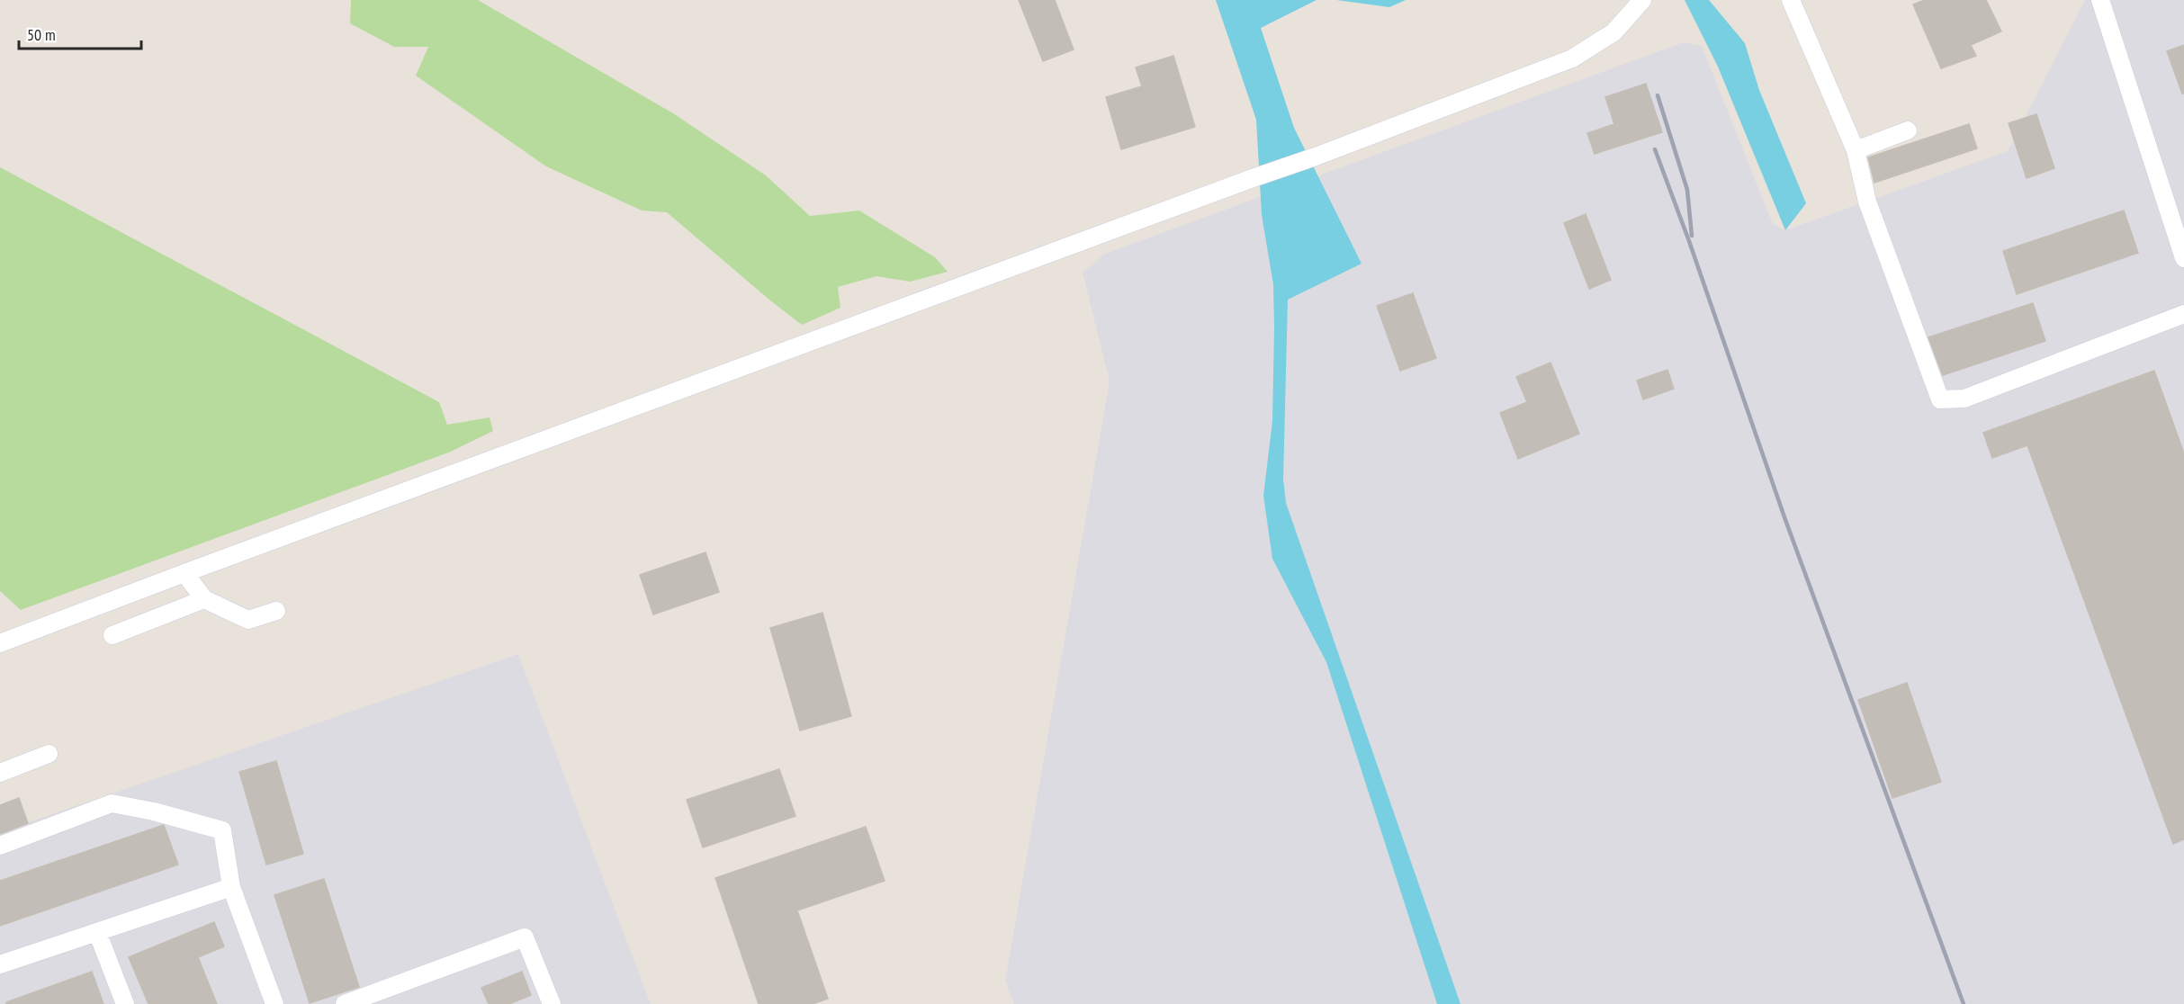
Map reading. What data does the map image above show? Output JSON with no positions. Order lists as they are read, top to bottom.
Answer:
{
  "scale_bar": "50 m"
}
